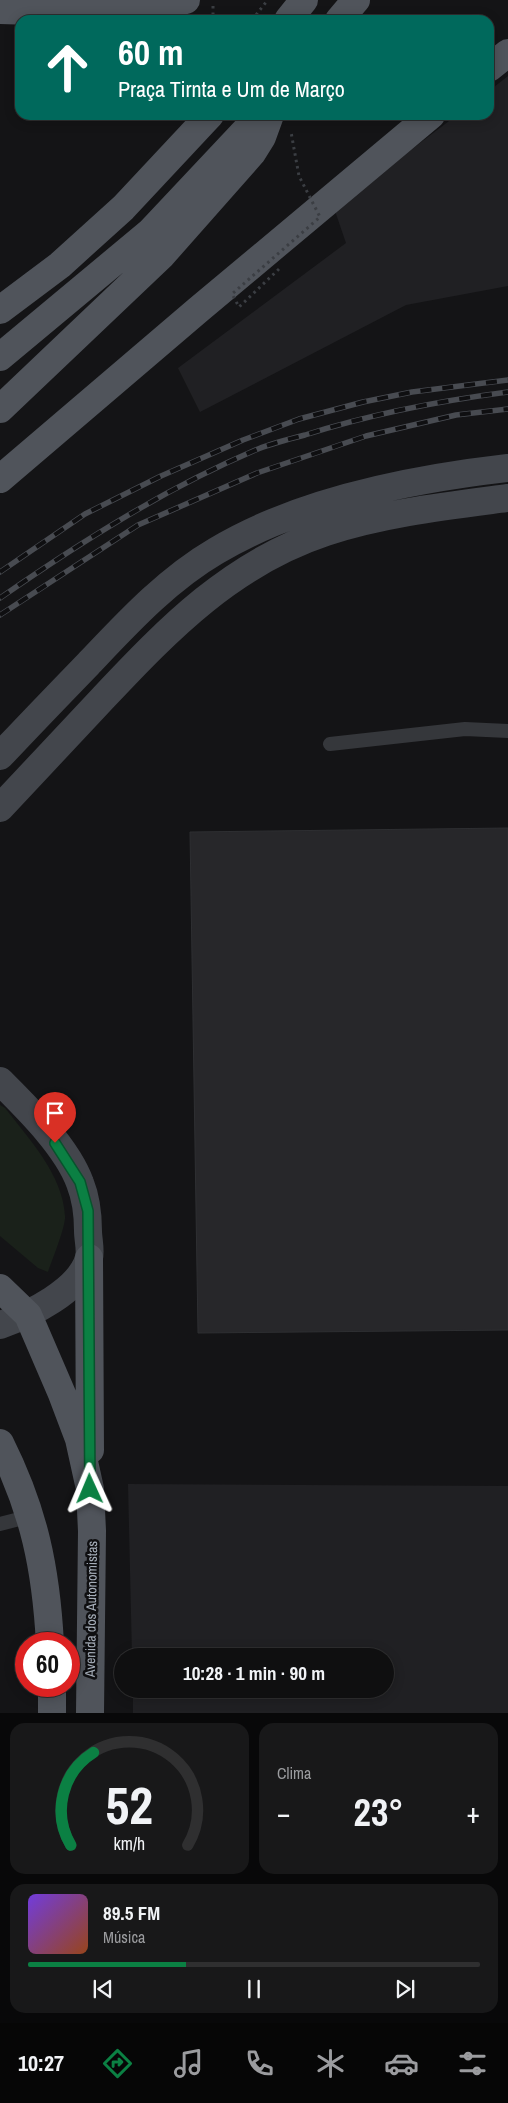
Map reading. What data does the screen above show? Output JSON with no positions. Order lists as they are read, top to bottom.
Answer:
{
  "streets": {
    "main road": ["Avenida dos Autonomistas"]
  },
  "page": {
    "turn": ["60 m", "Praça Tirnta e Um de Março"],
    "limit": "60",
    "trip": "10:28 · 1 min · 90 m",
    "tile": "Clima",
    "heat": ["−", "23°", "+"],
    "song": ["89.5 FM", "Música"],
    "tabs": "10:27",
    "gauge": ["52", "km/h"]
  }
}
